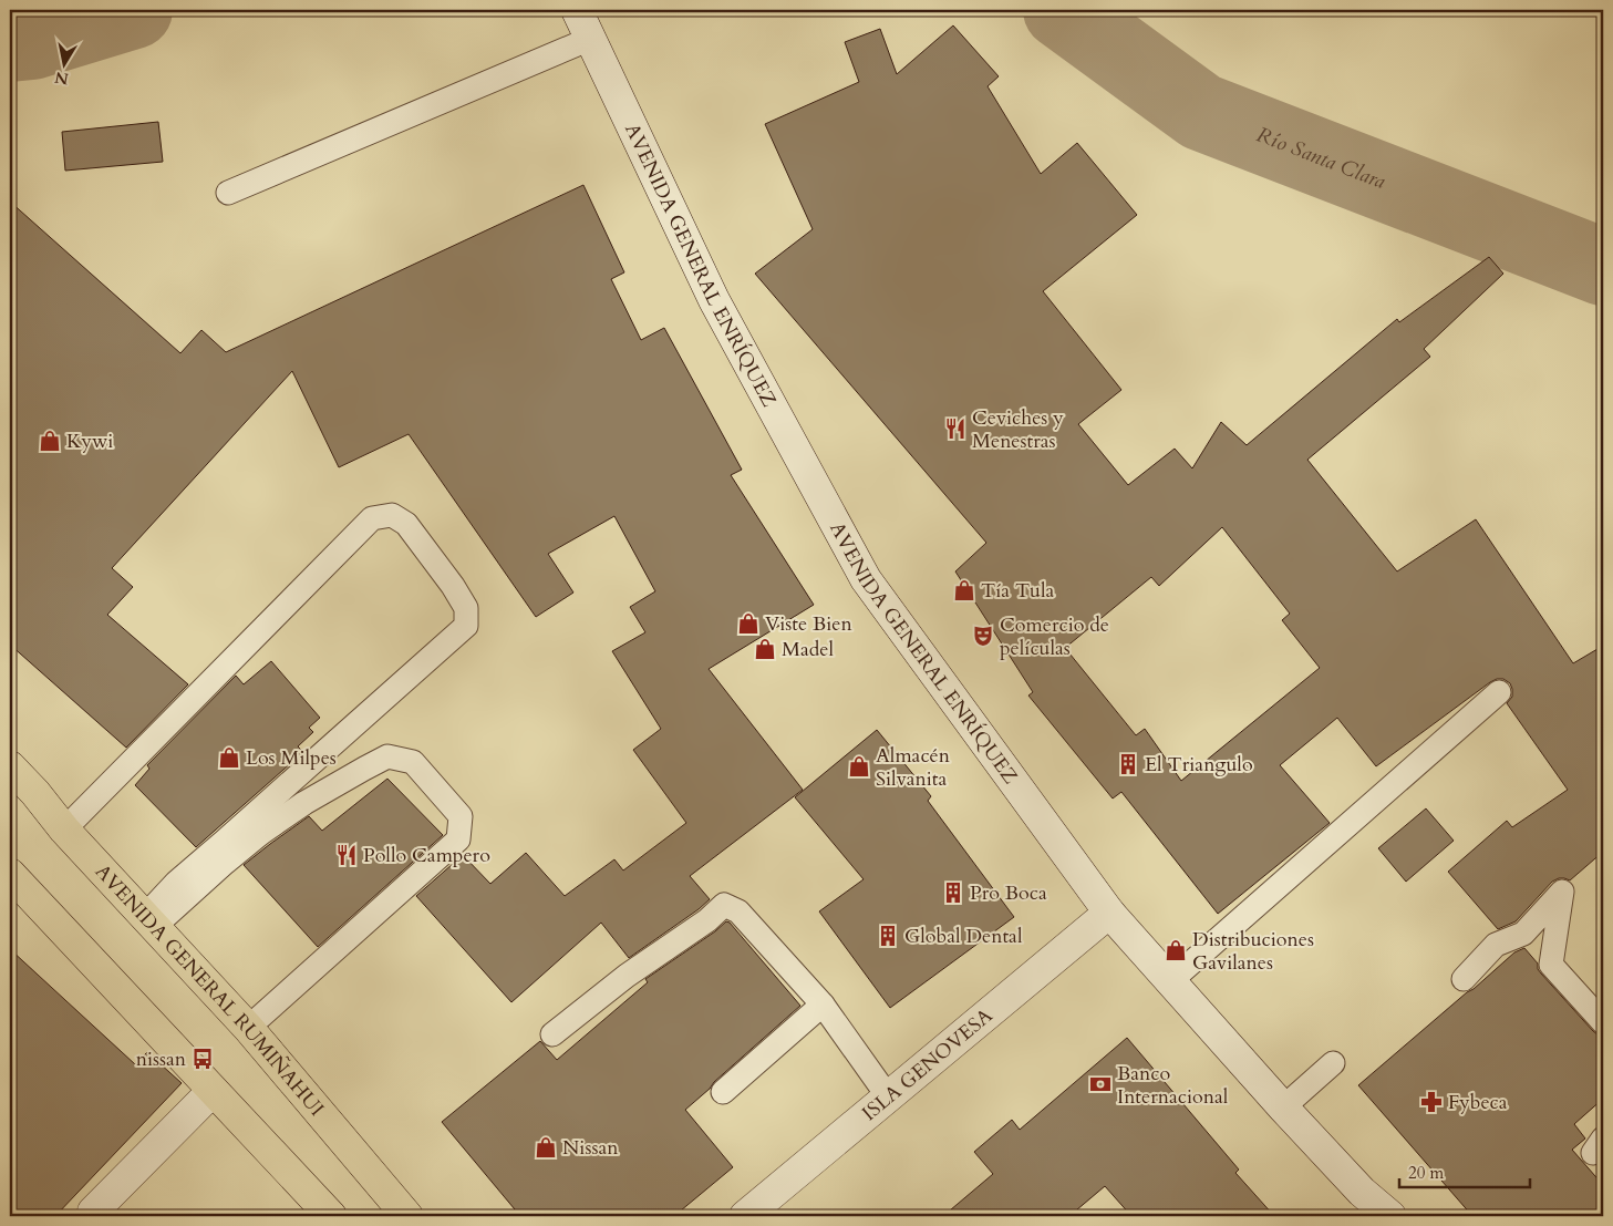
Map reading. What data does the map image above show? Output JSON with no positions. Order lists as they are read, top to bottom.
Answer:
{
  "streets": {
    "highway": ["AVENIDA GENERAL RUMIÑAHUI"],
    "main road": ["AVENIDA GENERAL ENRÍQUEZ", "ISLA GENOVESA"]
  },
  "crossings": [
    ["AVENIDA GENERAL ENRÍQUEZ", "ISLA GENOVESA"]
  ],
  "water": ["Río Santa Clara"],
  "places": {
    "restaurant": ["Ceviches y Menestras", "Pollo Campero"],
    "shop": [
      "Kywi",
      "Tía Tula",
      "Viste Bien",
      "Madel",
      "Los Milpes",
      "Almacén Silvanita",
      "Distribuciones Gavilanes",
      "Nissan"
    ],
    "theatre": ["Comercio de películas"],
    "building": ["El Triangulo", "Pro Boca", "Global Dental"],
    "bus stop": ["nissan"],
    "bank": ["Banco Internacional"],
    "pharmacy": ["Fybeca"]
  },
  "scale_bar": "20 m",
  "north": "bottom"
}
